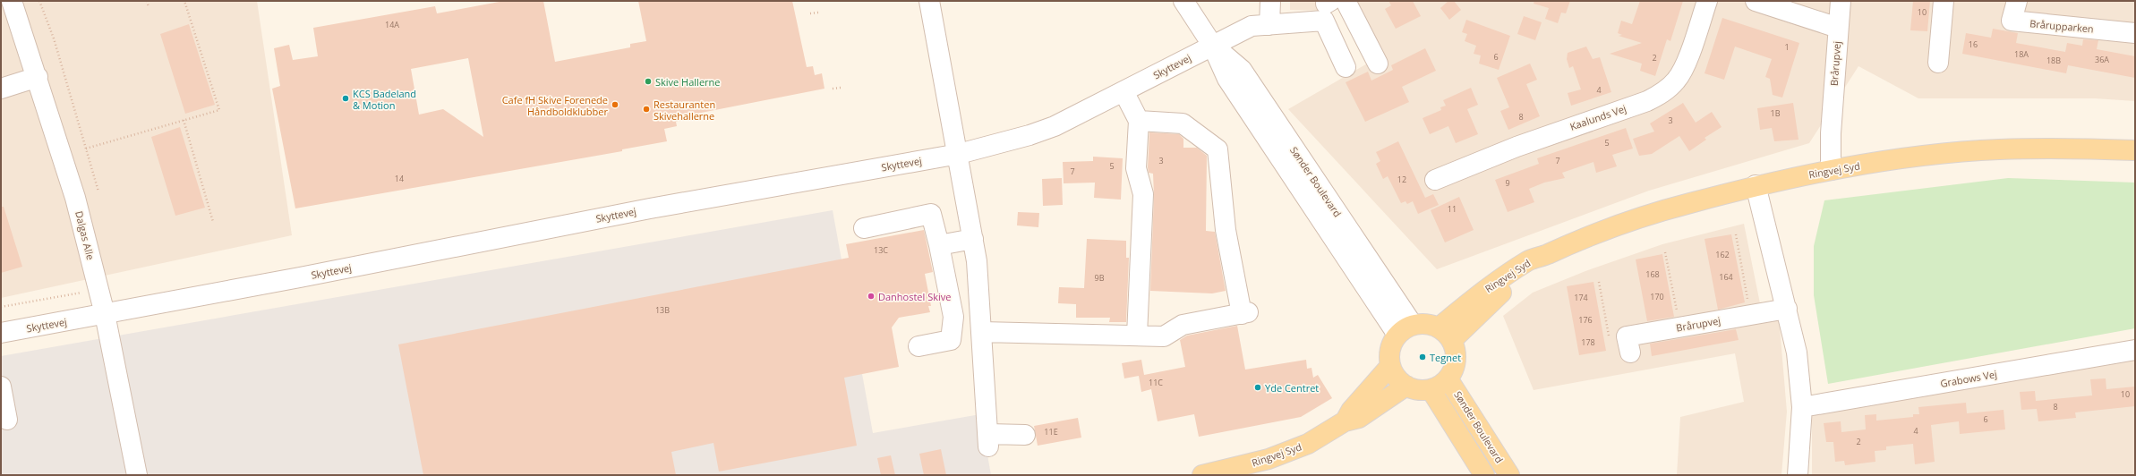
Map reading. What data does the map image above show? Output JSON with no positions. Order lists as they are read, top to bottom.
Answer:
{
  "streets": {
    "main road": ["Ringvej Syd", "Sønder Boulevard"],
    "street": [
      "Brårupparken",
      "Brårupvej",
      "Skyttevej",
      "Kaalunds Vej",
      "Dalgas Alle",
      "Grabows Vej"
    ]
  },
  "crossings": [
    ["Brårupvej", "Ringvej Syd"],
    ["Skyttevej", "Sønder Boulevard"],
    ["Skyttevej", "Dalgas Alle"],
    ["Ringvej Syd", "Sønder Boulevard"]
  ],
  "places": [
    "Skive Hallerne",
    "KCS Badeland & Motion",
    "Cafe fH Skive Forenede Håndboldklubber",
    "Restauranten Skivehallerne",
    "Danhostel Skive",
    "Tegnet",
    "Yde Centret"
  ],
  "house_numbers": [
    "10",
    "14A",
    "16",
    "1",
    "18A",
    "6",
    "2",
    "36A",
    "18B",
    "4",
    "1B",
    "8",
    "3",
    "5",
    "3",
    "7",
    "5",
    "7",
    "14",
    "12",
    "9",
    "11",
    "13C",
    "162",
    "168",
    "164",
    "9B",
    "170",
    "174",
    "13B",
    "176",
    "178",
    "11C",
    "10",
    "8",
    "6",
    "4",
    "11E",
    "2"
  ]
}
